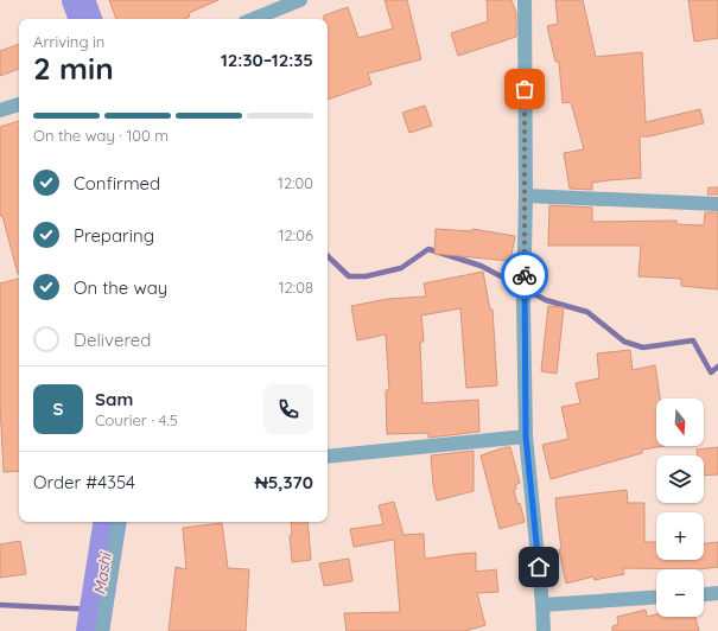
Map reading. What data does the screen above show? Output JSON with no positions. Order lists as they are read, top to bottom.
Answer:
{
  "water": ["Mashi"],
  "north": "bottom",
  "page": {
    "heading": ["2 min", "Arriving in", "12:30–12:35"],
    "panel": [
      "Sam",
      "Courier · 4.5",
      "Order #4354",
      "₦5,370"
    ],
    "bar": "On the way · 100 m",
    "list": [
      ["Confirmed", "12:00"],
      ["Preparing", "12:06"],
      ["On the way", "12:08"],
      "Delivered"
    ],
    "round": "S",
    "map_buttons": ["+", "−"]
  }
}
